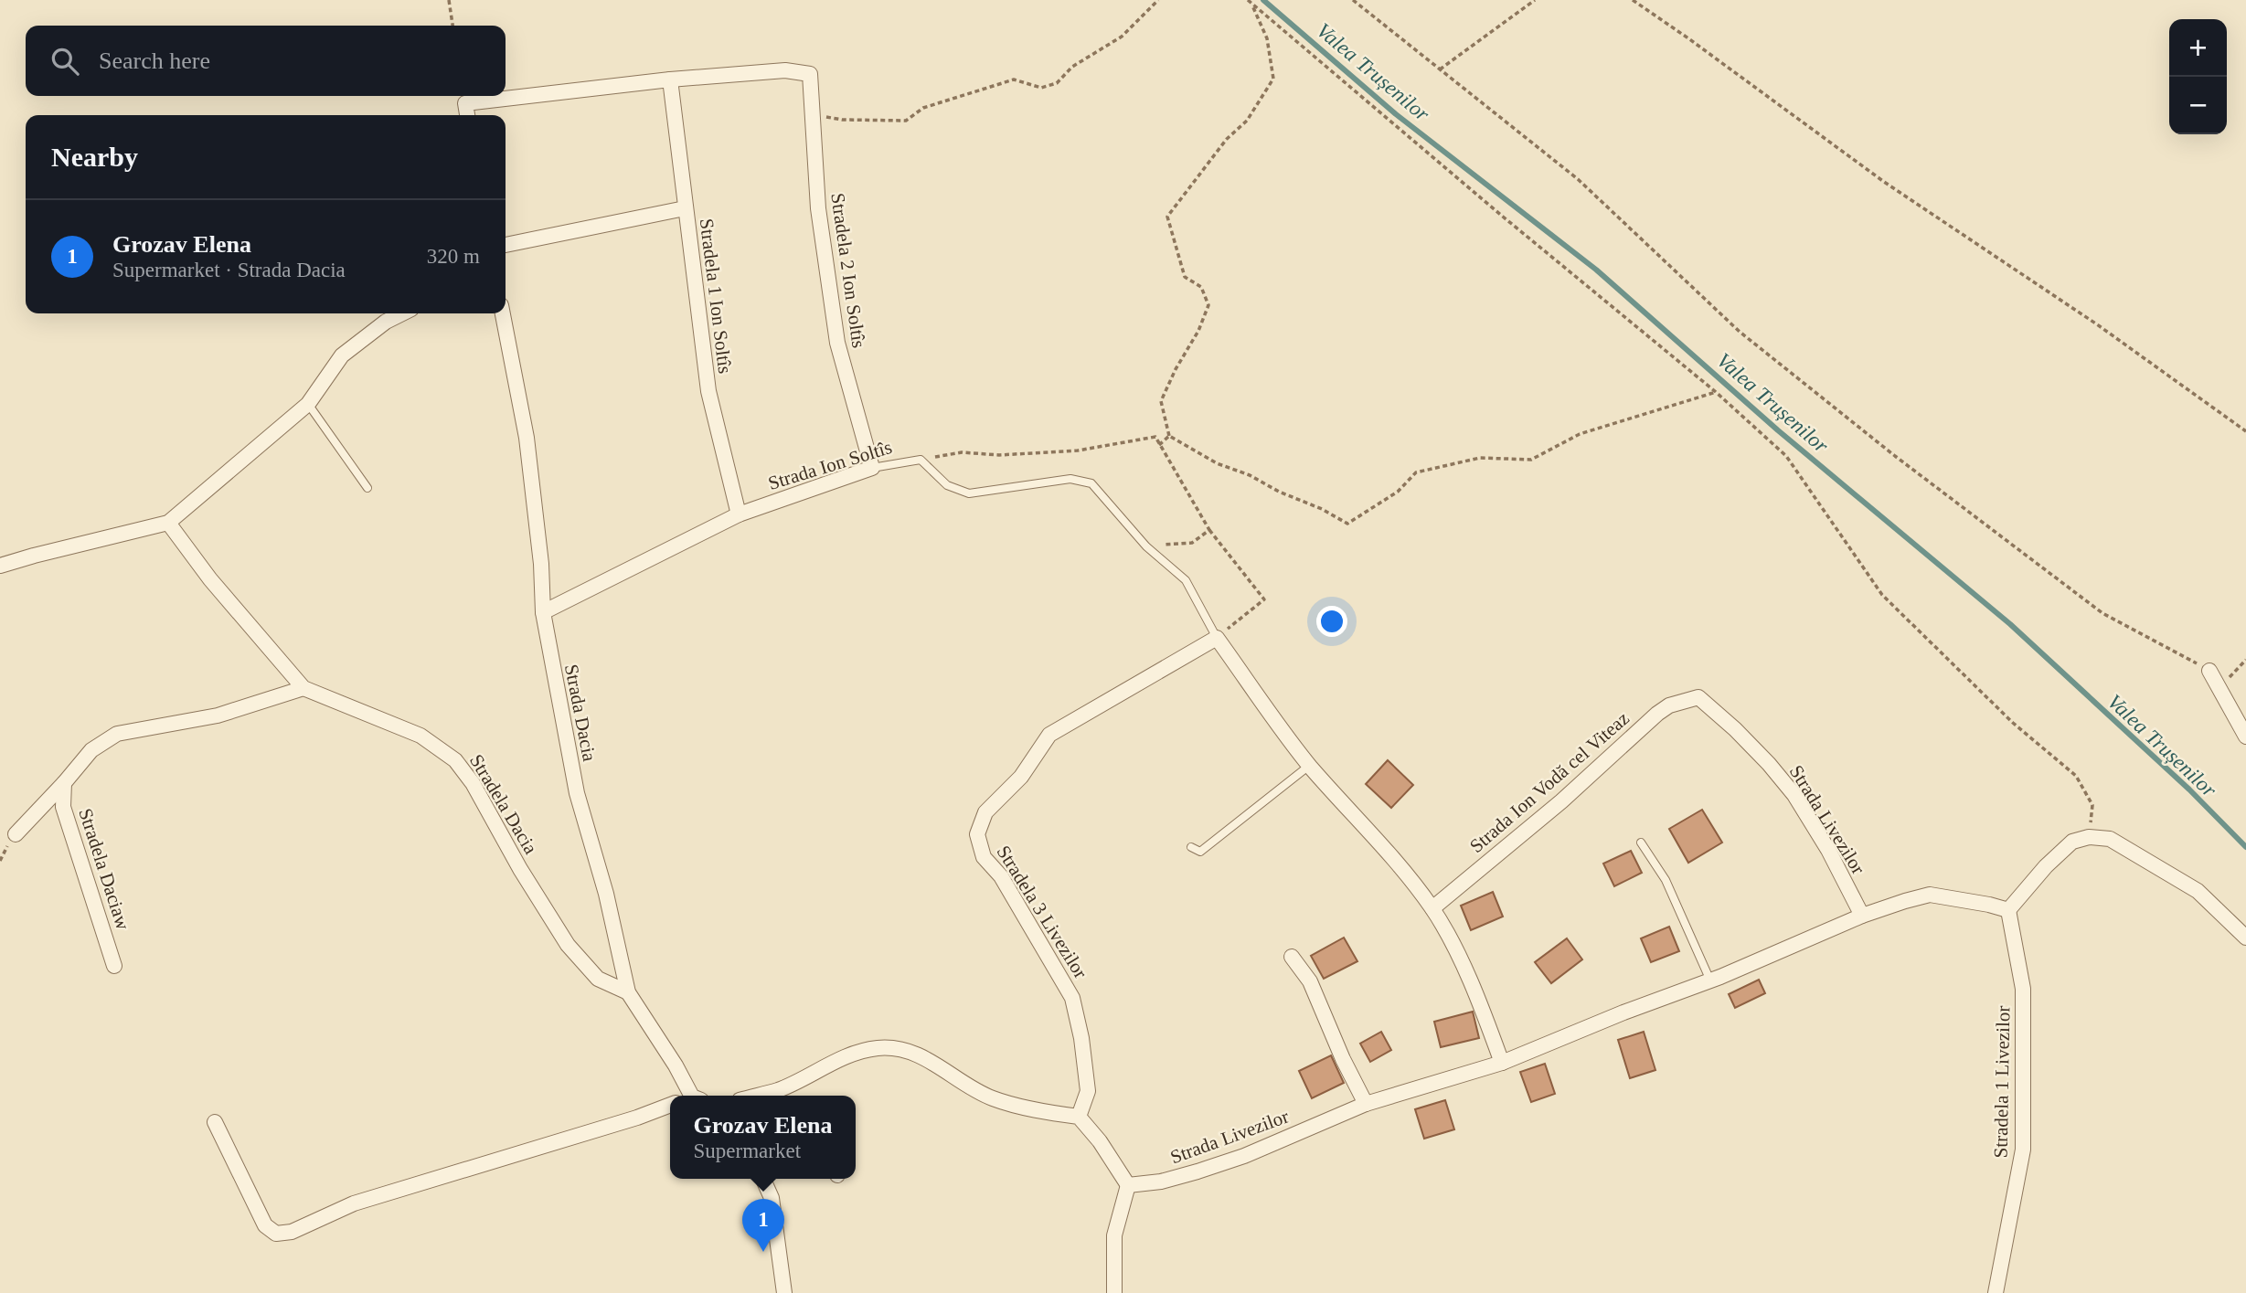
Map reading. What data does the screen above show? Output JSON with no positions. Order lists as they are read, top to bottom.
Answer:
{
  "streets": {
    "street": [
      "Stradela 2 Ion Soltîs",
      "Stradela 1 Ion Soltîs",
      "Strada Ion Soltîs",
      "Strada Dacia",
      "Strada Ion Vodă cel Viteaz",
      "Stradela Dacia",
      "Strada Livezilor",
      "Stradela Daciaw",
      "Stradela 3 Livezilor",
      "Stradela 1 Livezilor"
    ]
  },
  "crossings": [
    ["Stradela 2 Ion Soltîs", "Stradela 1 Ion Soltîs"],
    ["Stradela 2 Ion Soltîs", "Strada Ion Soltîs"],
    ["Stradela 1 Ion Soltîs", "Strada Ion Soltîs"],
    ["Strada Ion Soltîs", "Strada Dacia"],
    ["Strada Ion Soltîs", "Stradela 3 Livezilor"],
    ["Strada Dacia", "Stradela Dacia"],
    ["Strada Ion Vodă cel Viteaz", "Strada Livezilor"],
    ["Strada Livezilor", "Stradela 1 Livezilor"]
  ],
  "water": ["Valea Trușenilor"],
  "page": {
    "map_buttons": ["+", "−"],
    "search": "Search here",
    "heading": "Nearby",
    "list": [
      {
        "mark": "1",
        "name": "Grozav Elena",
        "note": "Supermarket · Strada Dacia",
        "value": "320 m"
      }
    ],
    "popup": ["Grozav Elena", "Supermarket"],
    "pins": "1"
  }
}
